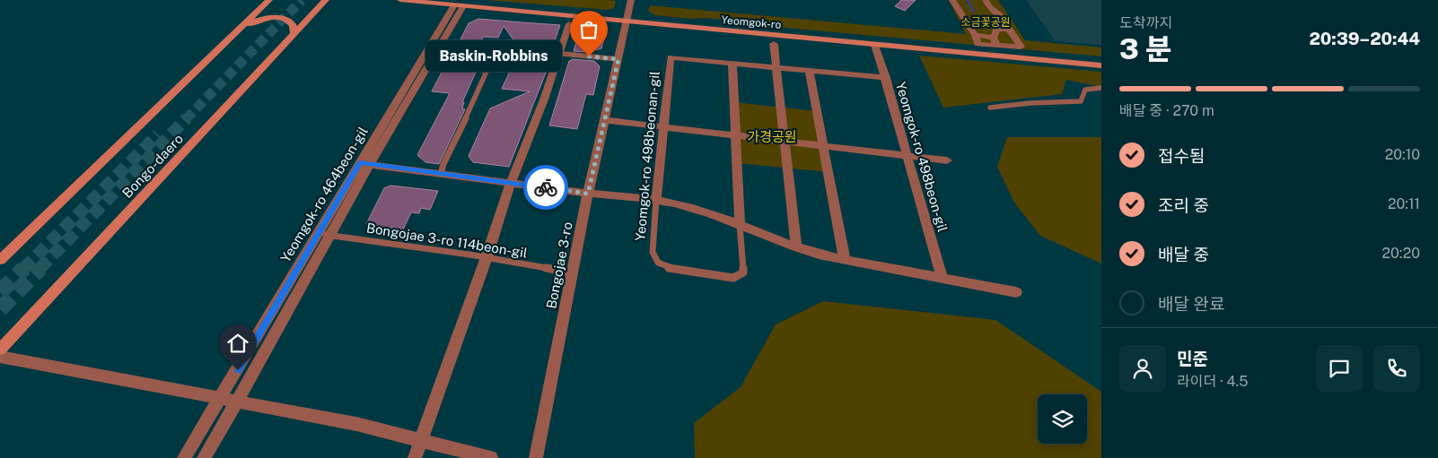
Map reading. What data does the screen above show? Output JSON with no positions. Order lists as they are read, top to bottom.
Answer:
{
  "streets": {
    "main road": ["Yeomgok-ro", "Bongo-daero"],
    "street": [
      "Yeomgok-ro 498beonan-gil",
      "Yeomgok-ro 498beon-gil",
      "Yeomgok-ro 464beon-gil",
      "Bongojae 3-ro"
    ],
    "lane": ["Bongojae 3-ro 114beon-gil"]
  },
  "crossings": [
    ["Yeomgok-ro", "Yeomgok-ro 498beon-gil"],
    ["Yeomgok-ro", "Yeomgok-ro 464beon-gil"],
    ["Yeomgok-ro", "Bongojae 3-ro"],
    ["Yeomgok-ro 498beonan-gil", "Yeomgok-ro 498beon-gil"],
    ["Yeomgok-ro 464beon-gil", "Bongojae 3-ro 114beon-gil"],
    ["Bongojae 3-ro 114beon-gil", "Bongojae 3-ro"]
  ],
  "parks": ["소금꽃공원", "가경공원"],
  "places": ["Baskin-Robbins"],
  "page": {
    "heading": ["3 분", "도착까지", "20:39–20:44"],
    "panel": ["민준", "라이더 · 4.5"],
    "bubble": "Baskin-Robbins",
    "bar": "배달 중 · 270 m",
    "list": [
      ["접수됨", "20:10"],
      ["조리 중", "20:11"],
      ["배달 중", "20:20"],
      "배달 완료"
    ]
  }
}
